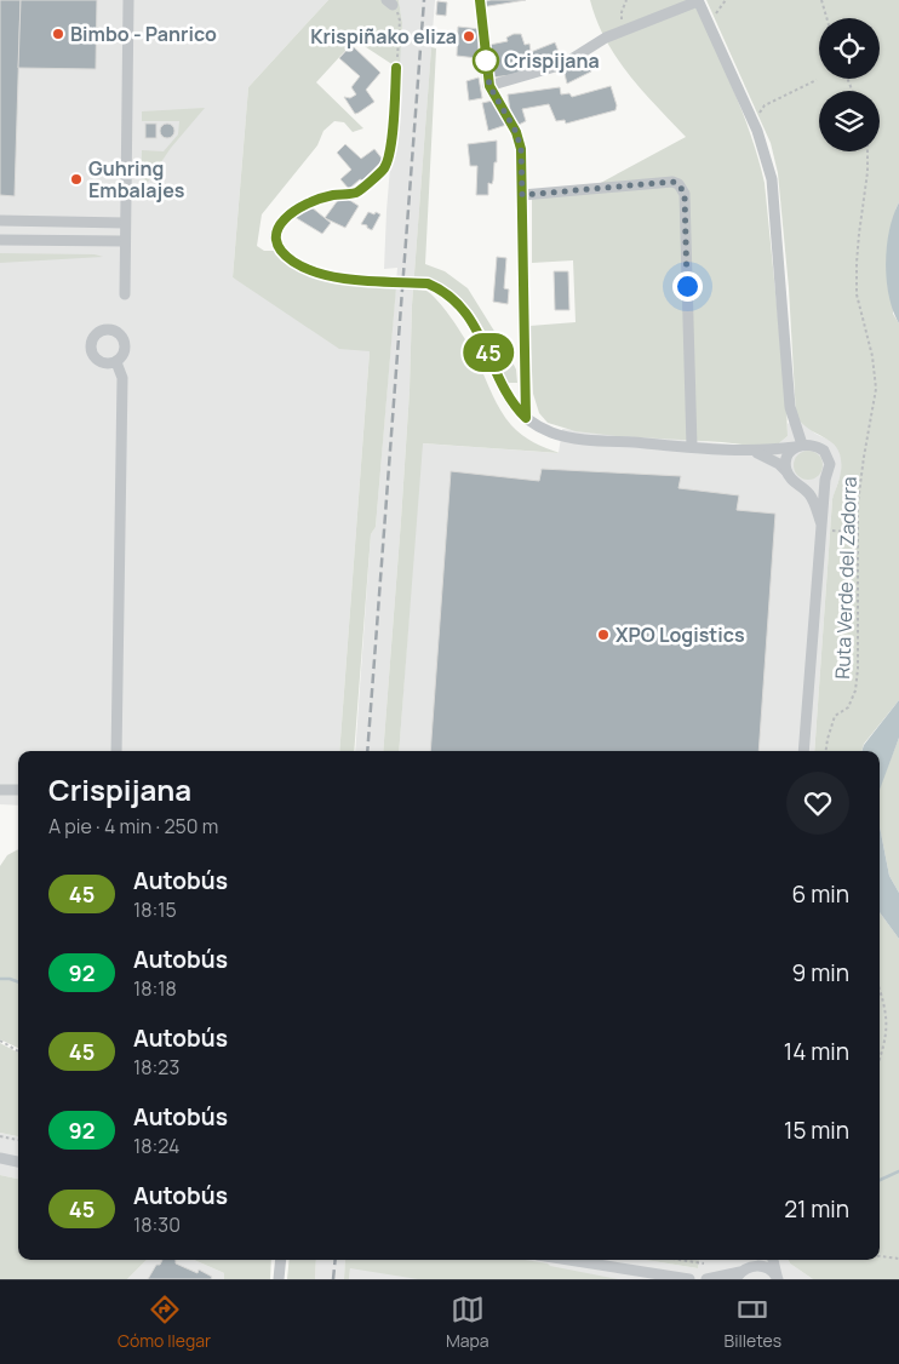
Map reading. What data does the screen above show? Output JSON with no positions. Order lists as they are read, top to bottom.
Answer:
{
  "streets": {
    "path": ["Ruta Verde del Zadorra"]
  },
  "places": [
    "Bimbo - Panrico",
    "Krispiñako eliza",
    "Crispijana",
    "Guhring Embalajes",
    "XPO Logistics"
  ],
  "lines": ["bus line 45"],
  "page": {
    "on_map": "45",
    "heading": ["Crispijana", "A pie · 4 min · 250 m"],
    "list": [
      {
        "mark": "45",
        "name": "Autobús",
        "note": "18:15",
        "value": "6 min"
      },
      {
        "mark": "92",
        "name": "Autobús",
        "note": "18:18",
        "value": "9 min"
      },
      {
        "mark": "45",
        "name": "Autobús",
        "note": "18:23",
        "value": "14 min"
      },
      {
        "mark": "92",
        "name": "Autobús",
        "note": "18:24",
        "value": "15 min"
      },
      {
        "mark": "45",
        "name": "Autobús",
        "note": "18:30",
        "value": "21 min"
      }
    ],
    "tabs": ["Cómo llegar", "Mapa", "Billetes"]
  }
}
